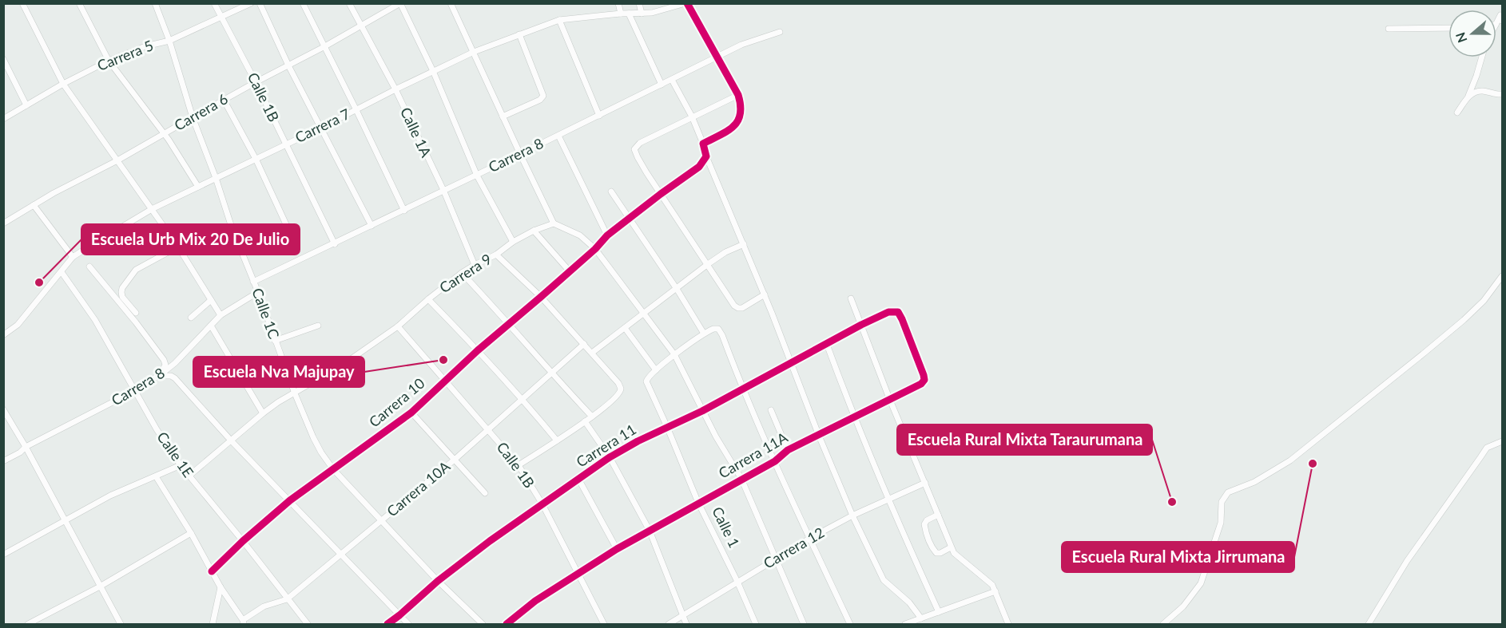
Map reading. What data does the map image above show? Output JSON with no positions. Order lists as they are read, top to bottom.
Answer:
{
  "streets": {
    "street": [
      "Carrera 5",
      "Calle 1B",
      "Carrera 6",
      "Carrera 7",
      "Calle 1A",
      "Carrera 8",
      "Carrera 9",
      "Calle 1C",
      "Carrera 10",
      "Carrera 11",
      "Calle 1E",
      "Carrera 11A",
      "Carrera 10A",
      "Calle 1",
      "Carrera 12"
    ]
  },
  "crossings": [
    ["Carrera 5", "Calle 1B"],
    ["Carrera 5", "Calle 1C"],
    ["Calle 1B", "Carrera 6"],
    ["Calle 1B", "Carrera 7"],
    ["Calle 1B", "Carrera 8"],
    ["Calle 1B", "Carrera 9"],
    ["Calle 1B", "Carrera 10"],
    ["Calle 1B", "Carrera 11"],
    ["Calle 1B", "Carrera 11A"],
    ["Calle 1B", "Carrera 10A"],
    ["Carrera 6", "Calle 1A"],
    ["Carrera 6", "Calle 1C"],
    ["Carrera 7", "Calle 1A"],
    ["Carrera 7", "Calle 1C"],
    ["Carrera 7", "Calle 1E"],
    ["Calle 1A", "Carrera 8"],
    ["Calle 1A", "Carrera 9"],
    ["Carrera 8", "Calle 1C"],
    ["Carrera 8", "Calle 1E"],
    ["Carrera 9", "Calle 1C"],
    ["Carrera 9", "Calle 1E"],
    ["Calle 1C", "Carrera 10"],
    ["Calle 1C", "Carrera 11"],
    ["Calle 1C", "Carrera 10A"],
    ["Carrera 10", "Calle 1E"],
    ["Carrera 11", "Carrera 11A"],
    ["Carrera 11", "Calle 1"],
    ["Calle 1E", "Carrera 10A"],
    ["Carrera 11A", "Calle 1"],
    ["Calle 1", "Carrera 12"]
  ],
  "places": [
    "Escuela Urb Mix 20 De Julio",
    "Escuela Nva Majupay",
    "Escuela Rural Mixta Jirrumana",
    "Escuela Rural Mixta Taraurumana"
  ],
  "north": "left"
}
